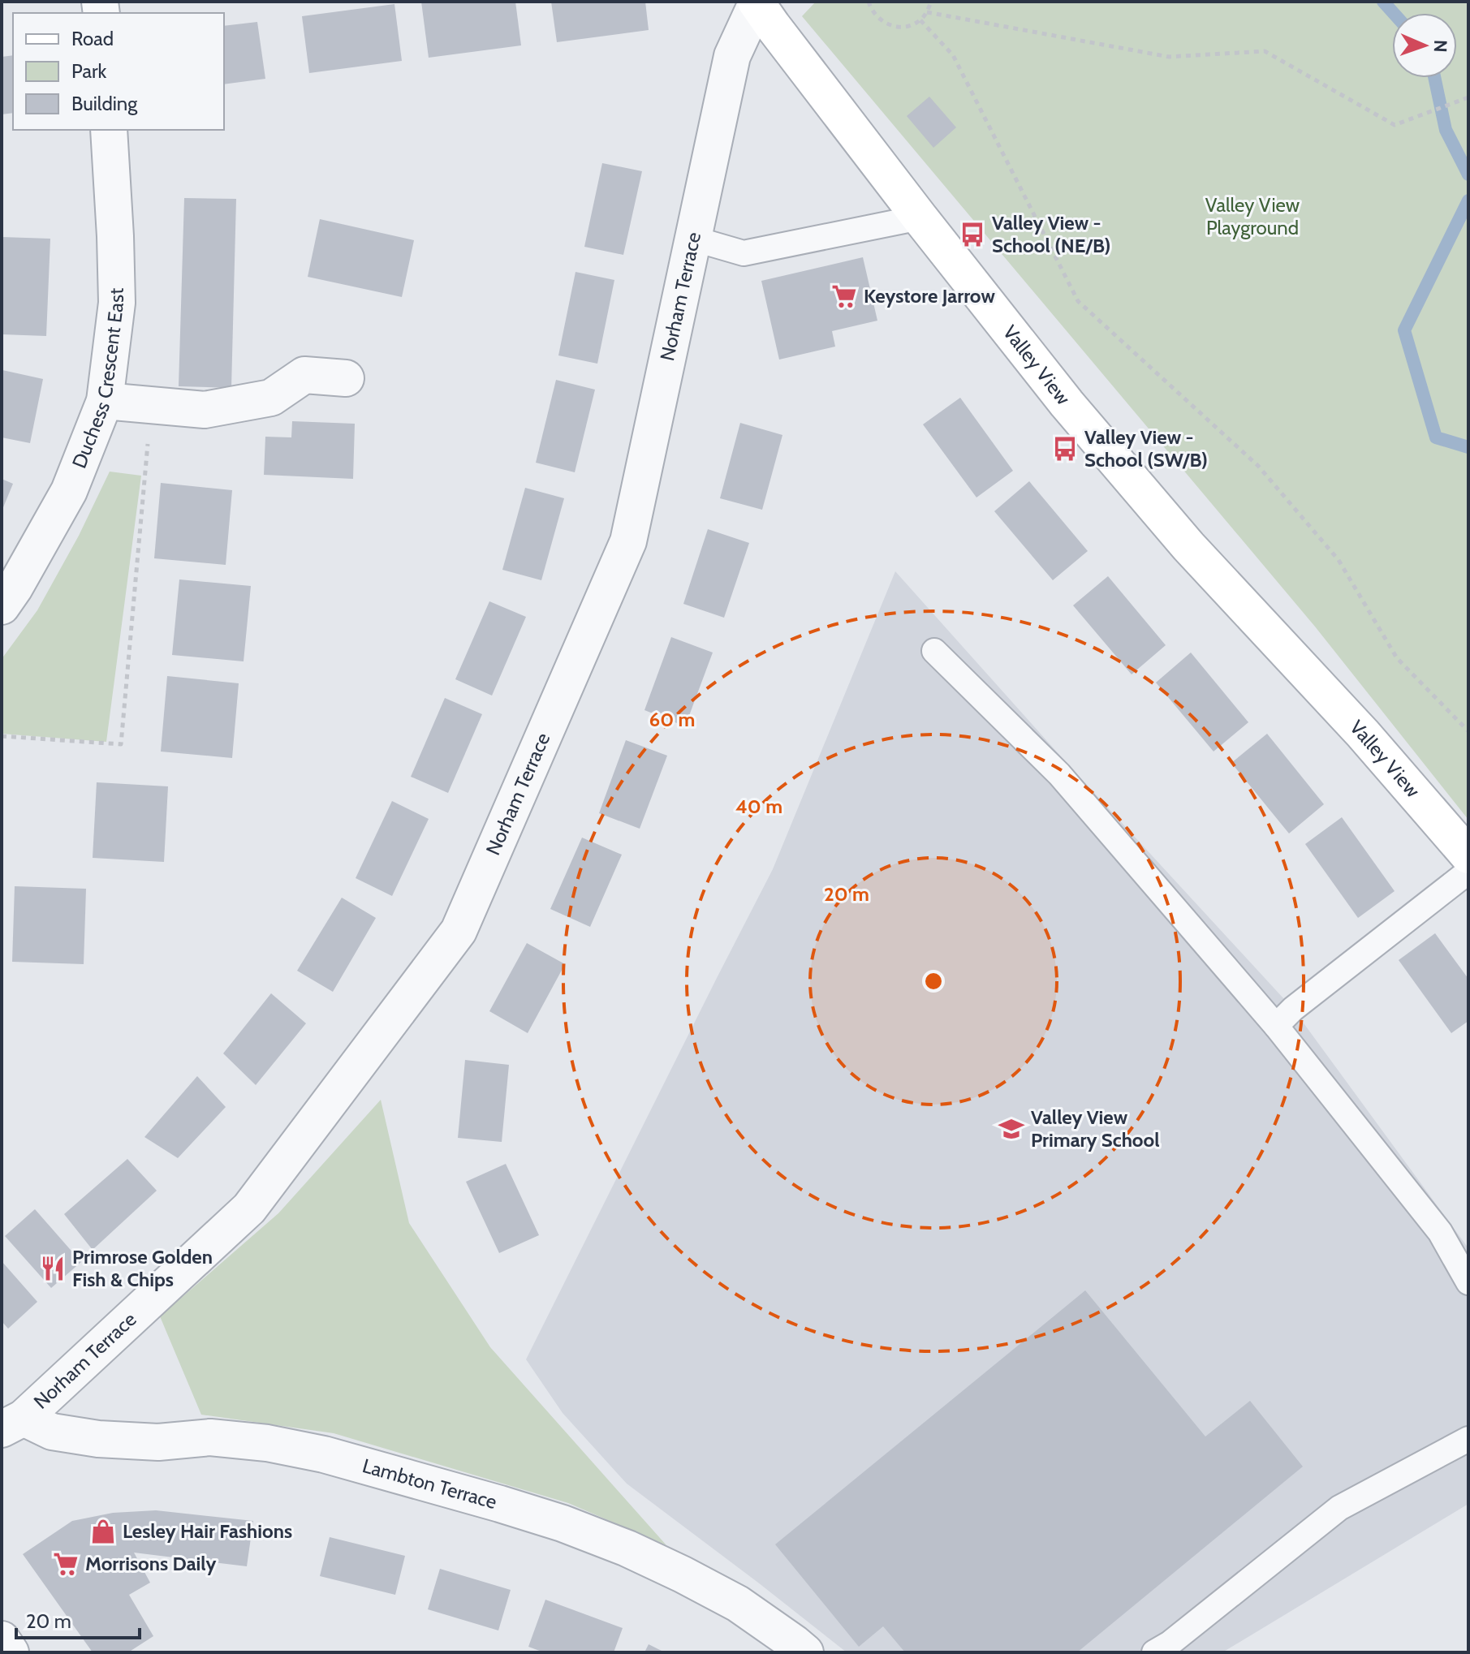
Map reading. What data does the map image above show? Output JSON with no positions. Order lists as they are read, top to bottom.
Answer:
{
  "streets": {
    "street": [
      "Norham Terrace",
      "Valley View",
      "Duchess Crescent East",
      "Lambton Terrace"
    ]
  },
  "crossings": [
    ["Norham Terrace", "Valley View"],
    ["Norham Terrace", "Lambton Terrace"]
  ],
  "parks": ["Valley View Playground"],
  "places": {
    "bus stop": ["Valley View - School (NE/B)", "Valley View - School (SW/B)"],
    "supermarket": ["Keystore Jarrow", "Morrisons Daily"],
    "school or university": ["Valley View Primary School"],
    "restaurant": ["Primrose Golden Fish & Chips"],
    "shop": ["Lesley Hair Fashions"]
  },
  "legend": ["Road", "Park", "Building"],
  "scale_bar": "20 m",
  "north": "right",
  "rings": ["60 m", "40 m", "20 m"]
}
